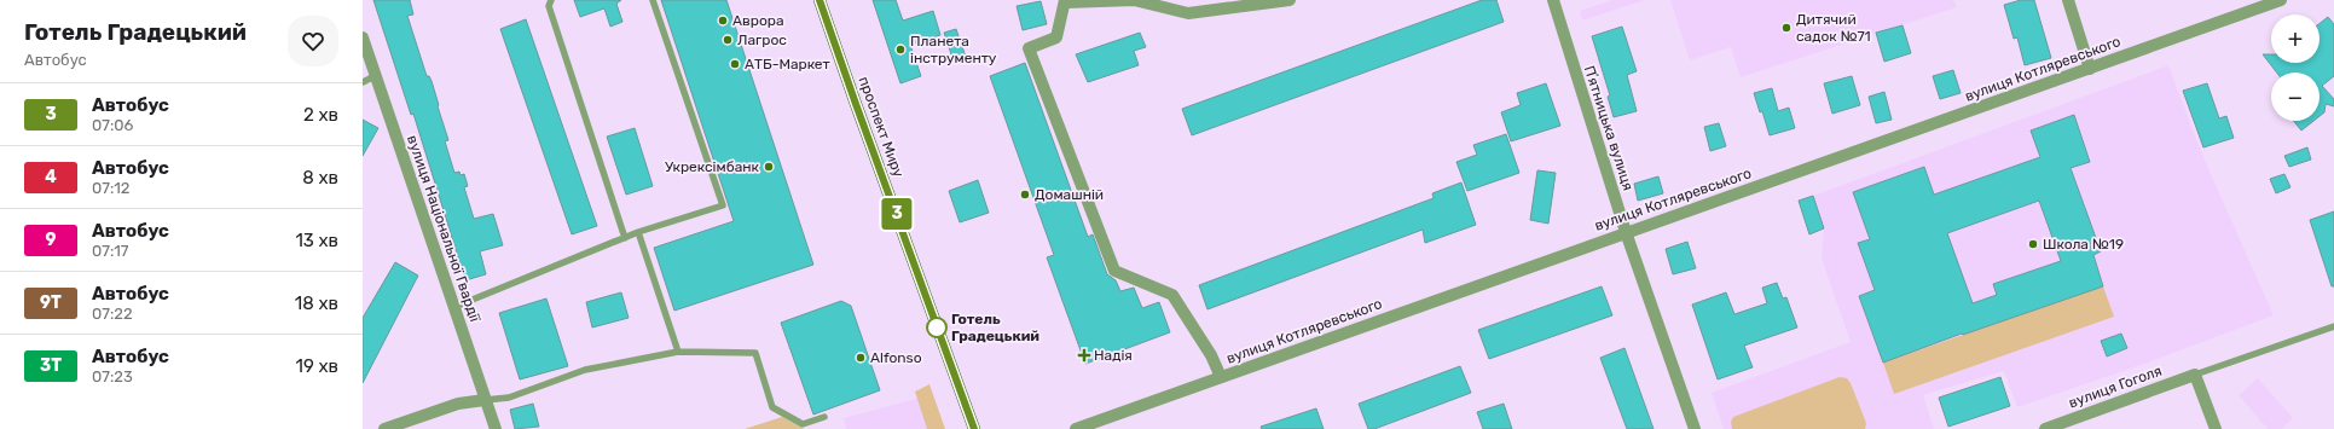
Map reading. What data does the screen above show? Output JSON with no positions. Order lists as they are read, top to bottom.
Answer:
{
  "streets": {
    "main road": ["проспект Миру"],
    "street": [
      "вулиця Котляревського",
      "Пʼятницька вулиця",
      "вулиця Національної Гвардії",
      "вулиця Гоголя"
    ]
  },
  "crossings": [
    ["вулиця Котляревського", "Пʼятницька вулиця"]
  ],
  "places": {
    "other": [
      "Аврора",
      "Дитячий садок №71",
      "Лагрос",
      "Планета інструменту",
      "АТБ-Маркет",
      "Укрексімбанк",
      "Домашній",
      "Школа №19",
      "Готель Градецький",
      "Alfonso"
    ],
    "health": ["Надія"]
  },
  "lines": ["bus line 3"],
  "page": {
    "heading": ["Готель Градецький", "Автобус"],
    "on_map": "3",
    "map_buttons": ["+", "−"],
    "list": [
      {
        "mark": "3",
        "name": "Автобус",
        "note": "07:06",
        "value": "2 хв"
      },
      {
        "mark": "4",
        "name": "Автобус",
        "note": "07:12",
        "value": "8 хв"
      },
      {
        "mark": "9",
        "name": "Автобус",
        "note": "07:17",
        "value": "13 хв"
      },
      {
        "mark": "9Т",
        "name": "Автобус",
        "note": "07:22",
        "value": "18 хв"
      },
      {
        "mark": "3Т",
        "name": "Автобус",
        "note": "07:23",
        "value": "19 хв"
      }
    ]
  }
}
